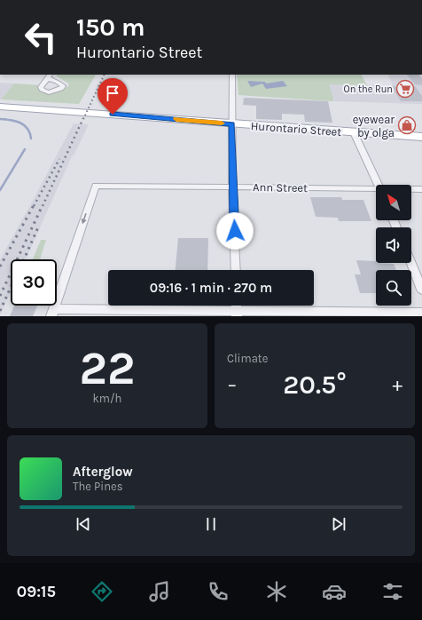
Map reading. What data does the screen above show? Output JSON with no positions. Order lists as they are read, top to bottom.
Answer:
{
  "streets": {
    "main road": ["Hurontario Street"],
    "street": ["Ann Street"]
  },
  "one_way": ["Ann Street"],
  "places": {
    "supermarket": ["On the Run"],
    "shop": ["eyewear by olga"]
  },
  "north": "top left",
  "page": {
    "turn": ["150 m", "Hurontario Street"],
    "limit": "30",
    "trip": "09:16 · 1 min · 270 m",
    "tile": [
      ["22", "km/h"],
      "Climate"
    ],
    "heat": ["−", "20.5°", "+"],
    "song": ["Afterglow", "The Pines"],
    "tabs": "09:15"
  }
}
